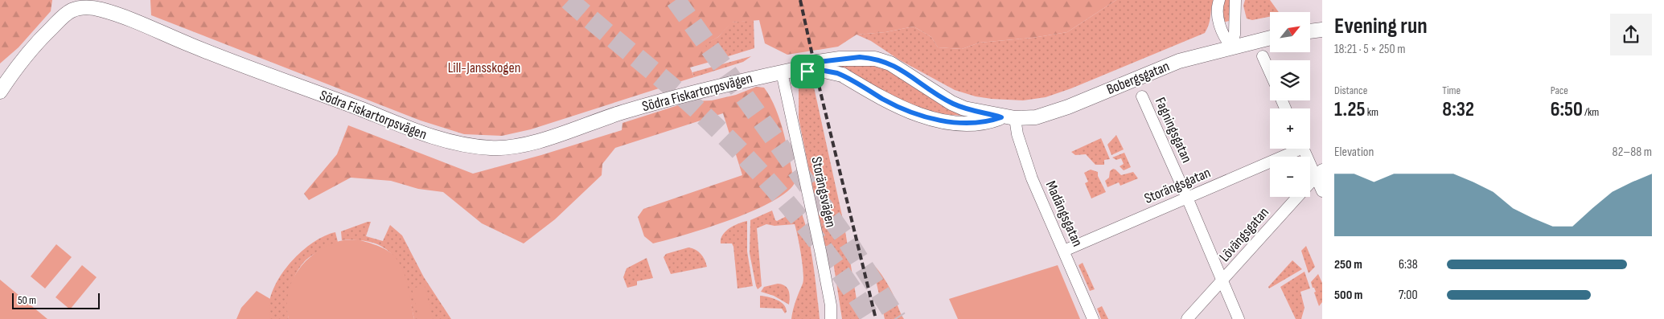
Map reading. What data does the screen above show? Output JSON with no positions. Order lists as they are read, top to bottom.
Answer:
{
  "streets": {
    "street": [
      "Bobergsgatan",
      "Södra Fiskartorpsvägen",
      "Fagningsgatan",
      "Storängsgatan",
      "Storängsvägen",
      "Madängsgatan",
      "Lövängsgatan"
    ]
  },
  "crossings": [
    ["Bobergsgatan", "Södra Fiskartorpsvägen"],
    ["Bobergsgatan", "Storängsvägen"],
    ["Bobergsgatan", "Madängsgatan"],
    ["Södra Fiskartorpsvägen", "Storängsvägen"],
    ["Fagningsgatan", "Storängsgatan"],
    ["Fagningsgatan", "Lövängsgatan"],
    ["Storängsgatan", "Madängsgatan"]
  ],
  "parks": ["Lill-Jansskogen"],
  "scale_bar": "50 m",
  "north": "top right",
  "page": {
    "heading": ["Evening run", "18:21 · 5 × 250 m"],
    "map_buttons": ["+", "−"],
    "stats": [
      ["Distance", "1.25 km"],
      ["Time", "8:32"],
      ["Pace", "6:50 /km"]
    ],
    "chart": ["Elevation", "82–88 m"],
    "list": [
      {
        "name": "250 m",
        "note": "6:38"
      },
      {
        "name": "500 m",
        "note": "7:00"
      }
    ],
    "scale": "50 m"
  }
}
